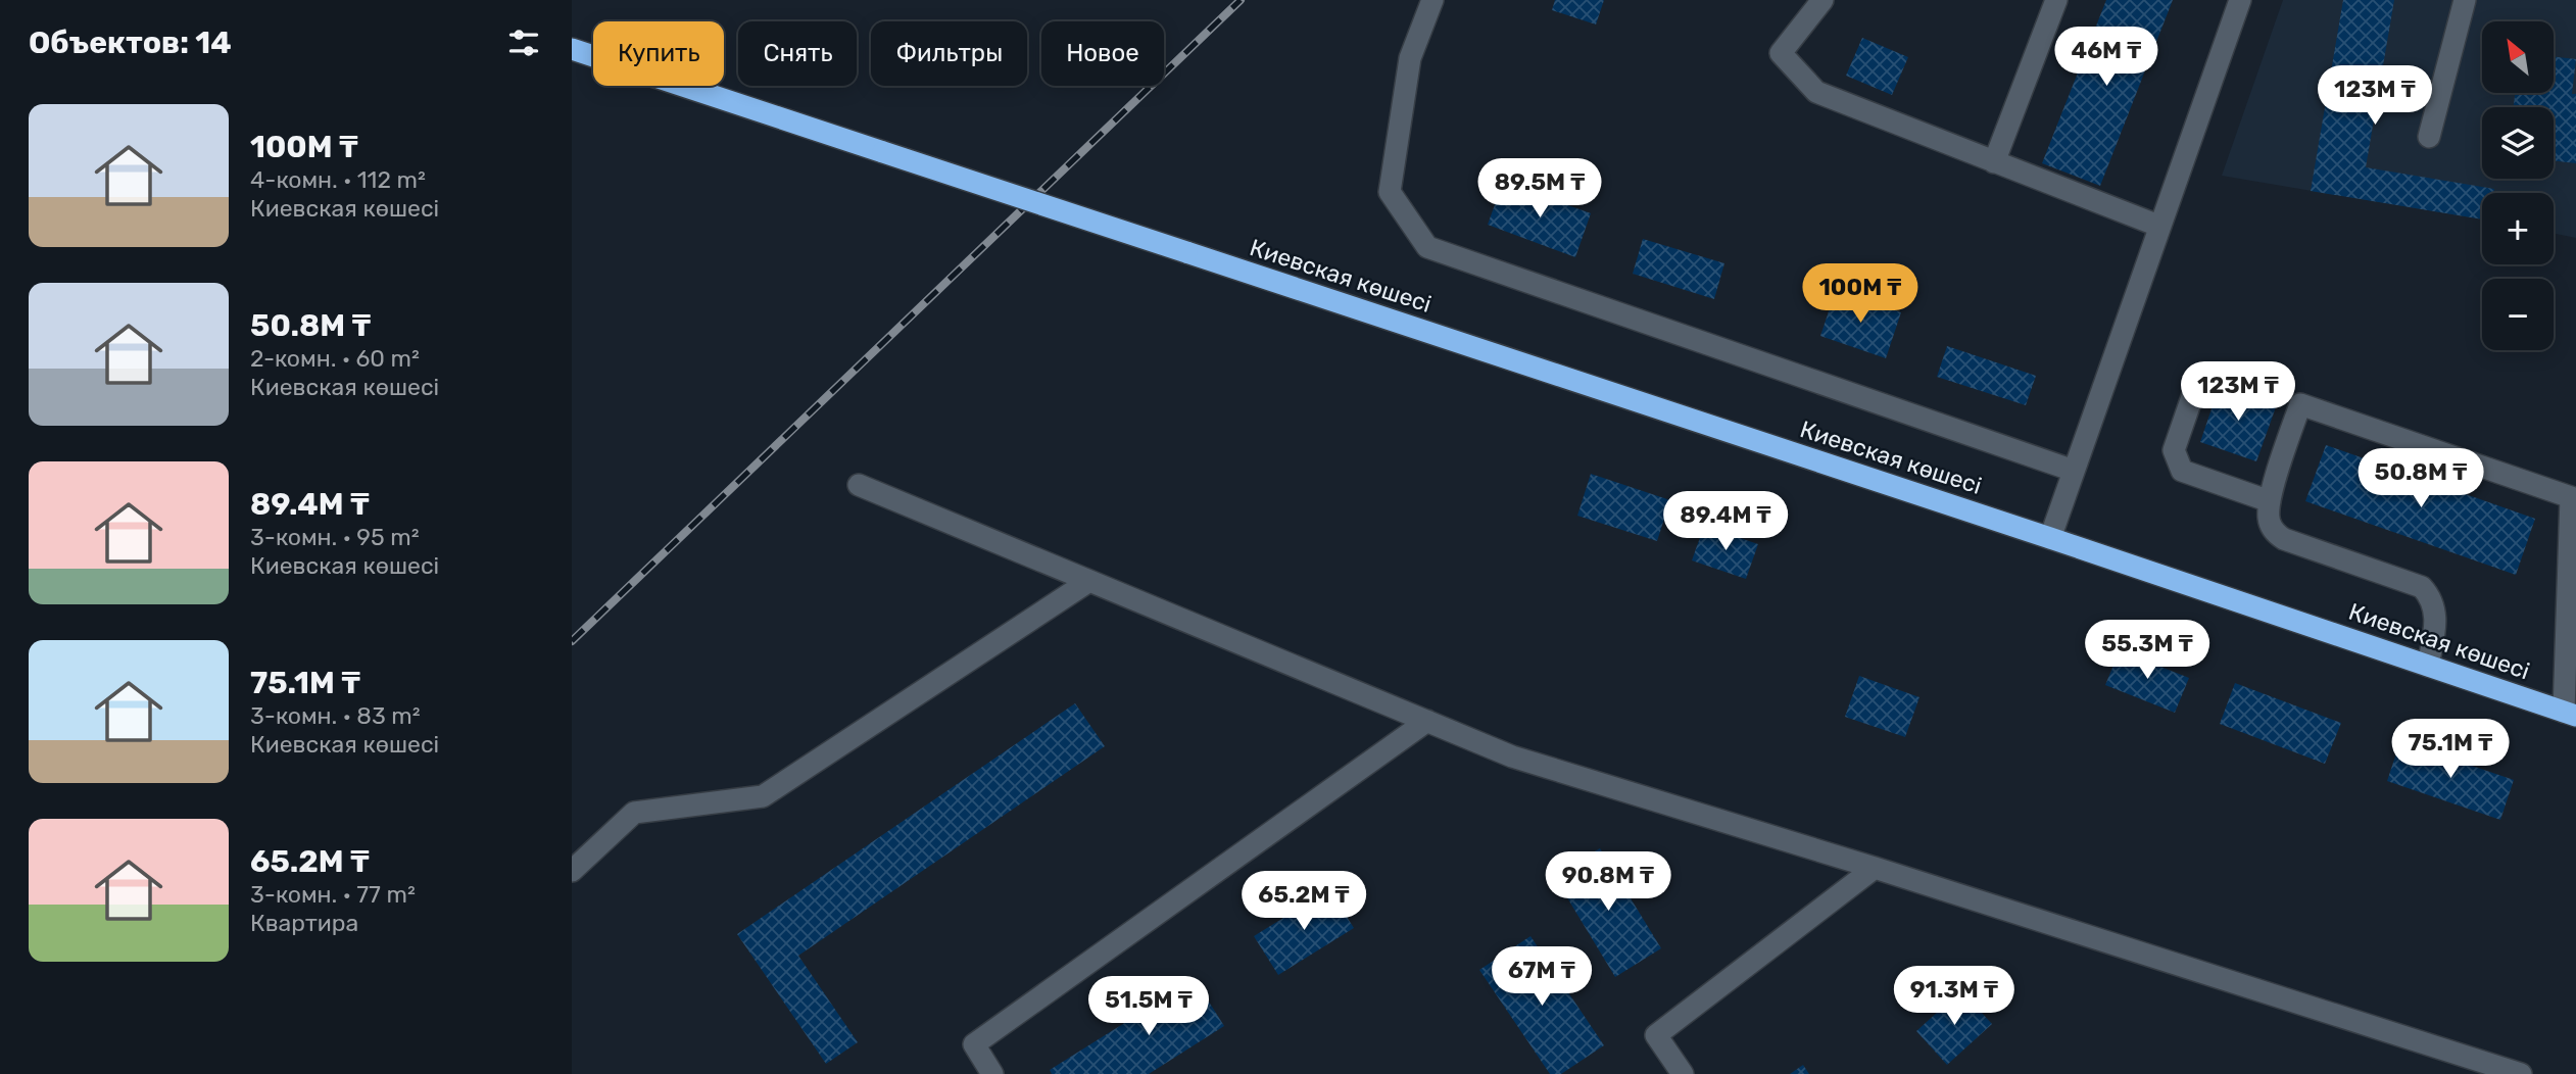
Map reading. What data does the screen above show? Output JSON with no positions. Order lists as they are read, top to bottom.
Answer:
{
  "streets": {
    "highway": ["Киевская көшесі"]
  },
  "north": "top left",
  "page": {
    "heading": "Объектов: 14",
    "map_buttons": ["+", "−"],
    "chip": [
      "Купить",
      "Снять",
      "Фильтры",
      "Новое"
    ],
    "price": [
      "46M ₸",
      "123M ₸",
      "89.5M ₸",
      "100M ₸",
      "123M ₸",
      "50.8M ₸",
      "89.4M ₸",
      "55.3M ₸",
      "75.1M ₸",
      "90.8M ₸",
      "65.2M ₸",
      "67M ₸",
      "91.3M ₸",
      "51.5M ₸"
    ],
    "list": [
      {
        "name": "100M ₸",
        "note": "4-комн. · 112 m² · Киевская көшесі"
      },
      {
        "name": "50.8M ₸",
        "note": "2-комн. · 60 m² · Киевская көшесі"
      },
      {
        "name": "89.4M ₸",
        "note": "3-комн. · 95 m² · Киевская көшесі"
      },
      {
        "name": "75.1M ₸",
        "note": "3-комн. · 83 m² · Киевская көшесі"
      },
      {
        "name": "65.2M ₸",
        "note": "3-комн. · 77 m² · Квартира"
      }
    ]
  }
}
